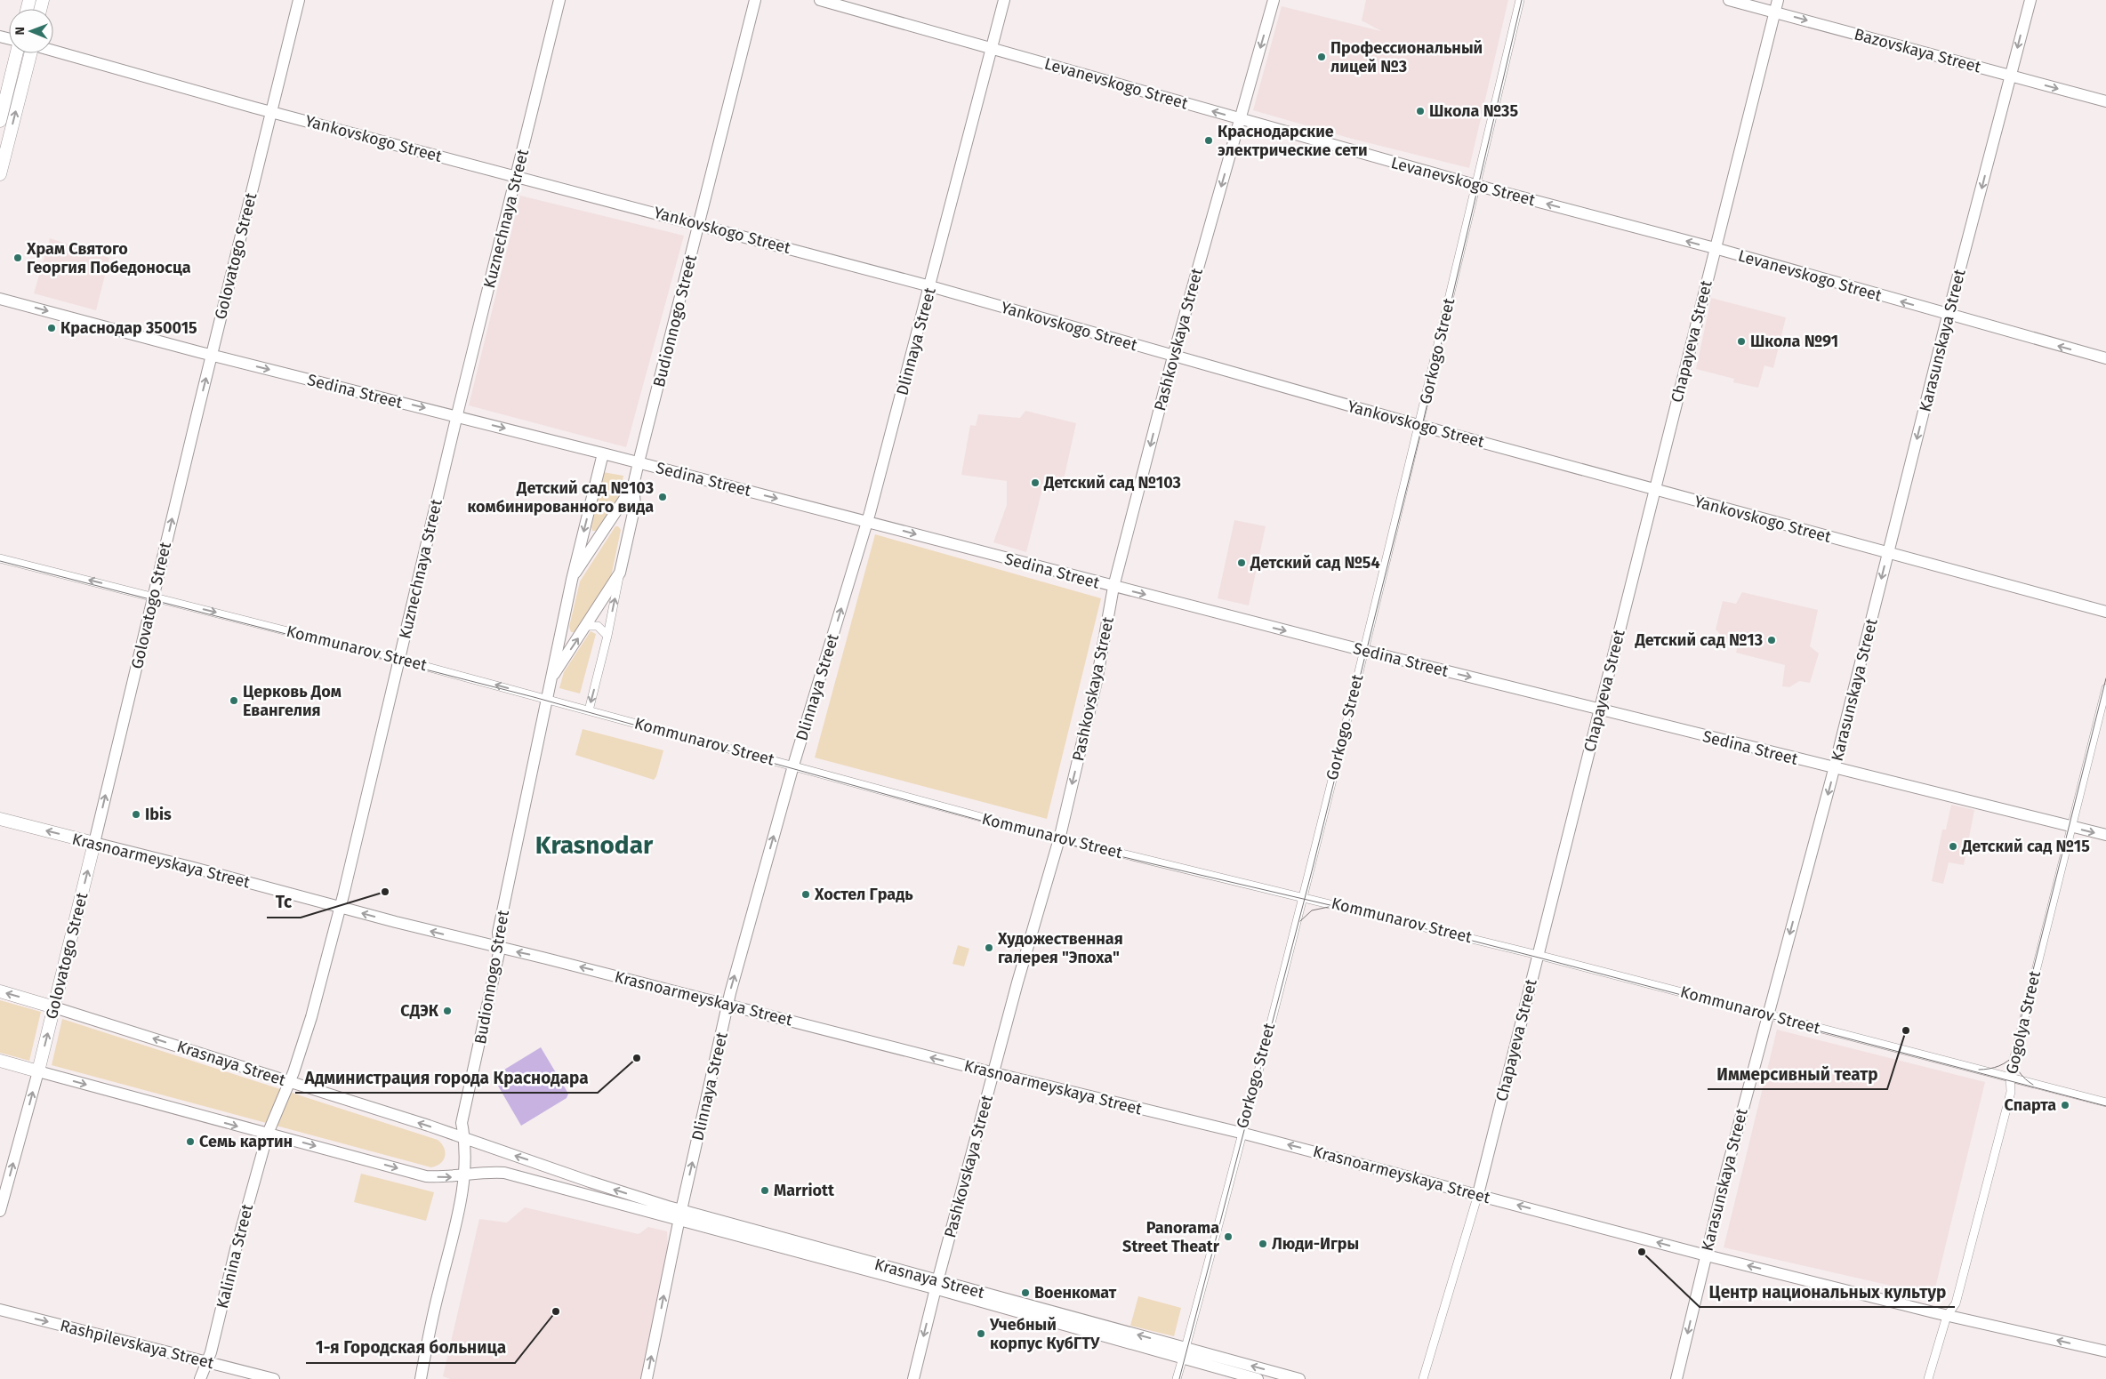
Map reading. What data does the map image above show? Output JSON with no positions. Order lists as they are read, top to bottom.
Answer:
{
  "streets": {
    "main road": ["Golovatogo Street", "Krasnoarmeyskaya Street", "Krasnaya Street"],
    "street": [
      "Bazovskaya Street",
      "Levanevskogo Street",
      "Yankovskogo Street",
      "Kuznechnaya Street",
      "Budionnogo Street",
      "Pashkovskaya Street",
      "Karasunskaya Street",
      "Dlinnaya Street",
      "Chapayeva Street",
      "Gorkogo Street",
      "Sedina Street",
      "Kommunarov Street",
      "Gogolya Street",
      "Kalinina Street",
      "Rashpilevskaya Street"
    ]
  },
  "crossings": [
    ["Bazovskaya Street", "Karasunskaya Street"],
    ["Bazovskaya Street", "Chapayeva Street"],
    ["Levanevskogo Street", "Pashkovskaya Street"],
    ["Levanevskogo Street", "Karasunskaya Street"],
    ["Levanevskogo Street", "Dlinnaya Street"],
    ["Levanevskogo Street", "Chapayeva Street"],
    ["Levanevskogo Street", "Gorkogo Street"],
    ["Yankovskogo Street", "Kuznechnaya Street"],
    ["Yankovskogo Street", "Golovatogo Street"],
    ["Yankovskogo Street", "Budionnogo Street"],
    ["Yankovskogo Street", "Pashkovskaya Street"],
    ["Yankovskogo Street", "Karasunskaya Street"],
    ["Yankovskogo Street", "Dlinnaya Street"],
    ["Yankovskogo Street", "Chapayeva Street"],
    ["Yankovskogo Street", "Gorkogo Street"],
    ["Kuznechnaya Street", "Sedina Street"],
    ["Kuznechnaya Street", "Kommunarov Street"],
    ["Kuznechnaya Street", "Krasnoarmeyskaya Street"],
    ["Kuznechnaya Street", "Krasnaya Street"],
    ["Kuznechnaya Street", "Kalinina Street"],
    ["Golovatogo Street", "Sedina Street"],
    ["Golovatogo Street", "Kommunarov Street"],
    ["Golovatogo Street", "Krasnoarmeyskaya Street"],
    ["Golovatogo Street", "Krasnaya Street"],
    ["Budionnogo Street", "Sedina Street"],
    ["Budionnogo Street", "Kommunarov Street"],
    ["Budionnogo Street", "Krasnoarmeyskaya Street"],
    ["Budionnogo Street", "Krasnaya Street"],
    ["Pashkovskaya Street", "Sedina Street"],
    ["Pashkovskaya Street", "Kommunarov Street"],
    ["Pashkovskaya Street", "Krasnoarmeyskaya Street"],
    ["Pashkovskaya Street", "Krasnaya Street"],
    ["Karasunskaya Street", "Sedina Street"],
    ["Karasunskaya Street", "Kommunarov Street"],
    ["Karasunskaya Street", "Krasnoarmeyskaya Street"],
    ["Dlinnaya Street", "Sedina Street"],
    ["Dlinnaya Street", "Kommunarov Street"],
    ["Dlinnaya Street", "Krasnoarmeyskaya Street"],
    ["Dlinnaya Street", "Krasnaya Street"],
    ["Chapayeva Street", "Sedina Street"],
    ["Chapayeva Street", "Kommunarov Street"],
    ["Chapayeva Street", "Krasnoarmeyskaya Street"],
    ["Gorkogo Street", "Sedina Street"],
    ["Gorkogo Street", "Kommunarov Street"],
    ["Gorkogo Street", "Krasnoarmeyskaya Street"],
    ["Gorkogo Street", "Krasnaya Street"],
    ["Sedina Street", "Gogolya Street"],
    ["Kommunarov Street", "Gogolya Street"],
    ["Krasnoarmeyskaya Street", "Gogolya Street"],
    ["Krasnaya Street", "Kalinina Street"],
    ["Kalinina Street", "Rashpilevskaya Street"]
  ],
  "one_way": [
    "Bazovskaya Street",
    "Levanevskogo Street",
    "Golovatogo Street",
    "Pashkovskaya Street",
    "Karasunskaya Street",
    "Dlinnaya Street",
    "Sedina Street",
    "Krasnoarmeyskaya Street",
    "Rashpilevskaya Street"
  ],
  "districts": ["Krasnodar"],
  "places": [
    "Профессиональный лицей №3",
    "Школа №35",
    "Краснодарские электрические сети",
    "Храм Святого Георгия Победоносца",
    "Краснодар 350015",
    "Школа №91",
    "Детский сад №103",
    "Детский сад №103 комбинированного вида",
    "Детский сад №54",
    "Детский сад №13",
    "Церковь Дом Евангелия",
    "Ibis",
    "Детский сад №15",
    "Тс",
    "Хостел Градь",
    "Художественная галерея \"Эпоха\"",
    "СДЭК",
    "Иммерсивный театр",
    "Администрация города Краснодара",
    "Спарта",
    "Семь картин",
    "Marriott",
    "Panorama Street Theatr",
    "Люди-Игры",
    "Центр национальных культур",
    "Военкомат",
    "1-я Городская больница",
    "Учебный корпус КубГТУ"
  ],
  "north": "left"
}
